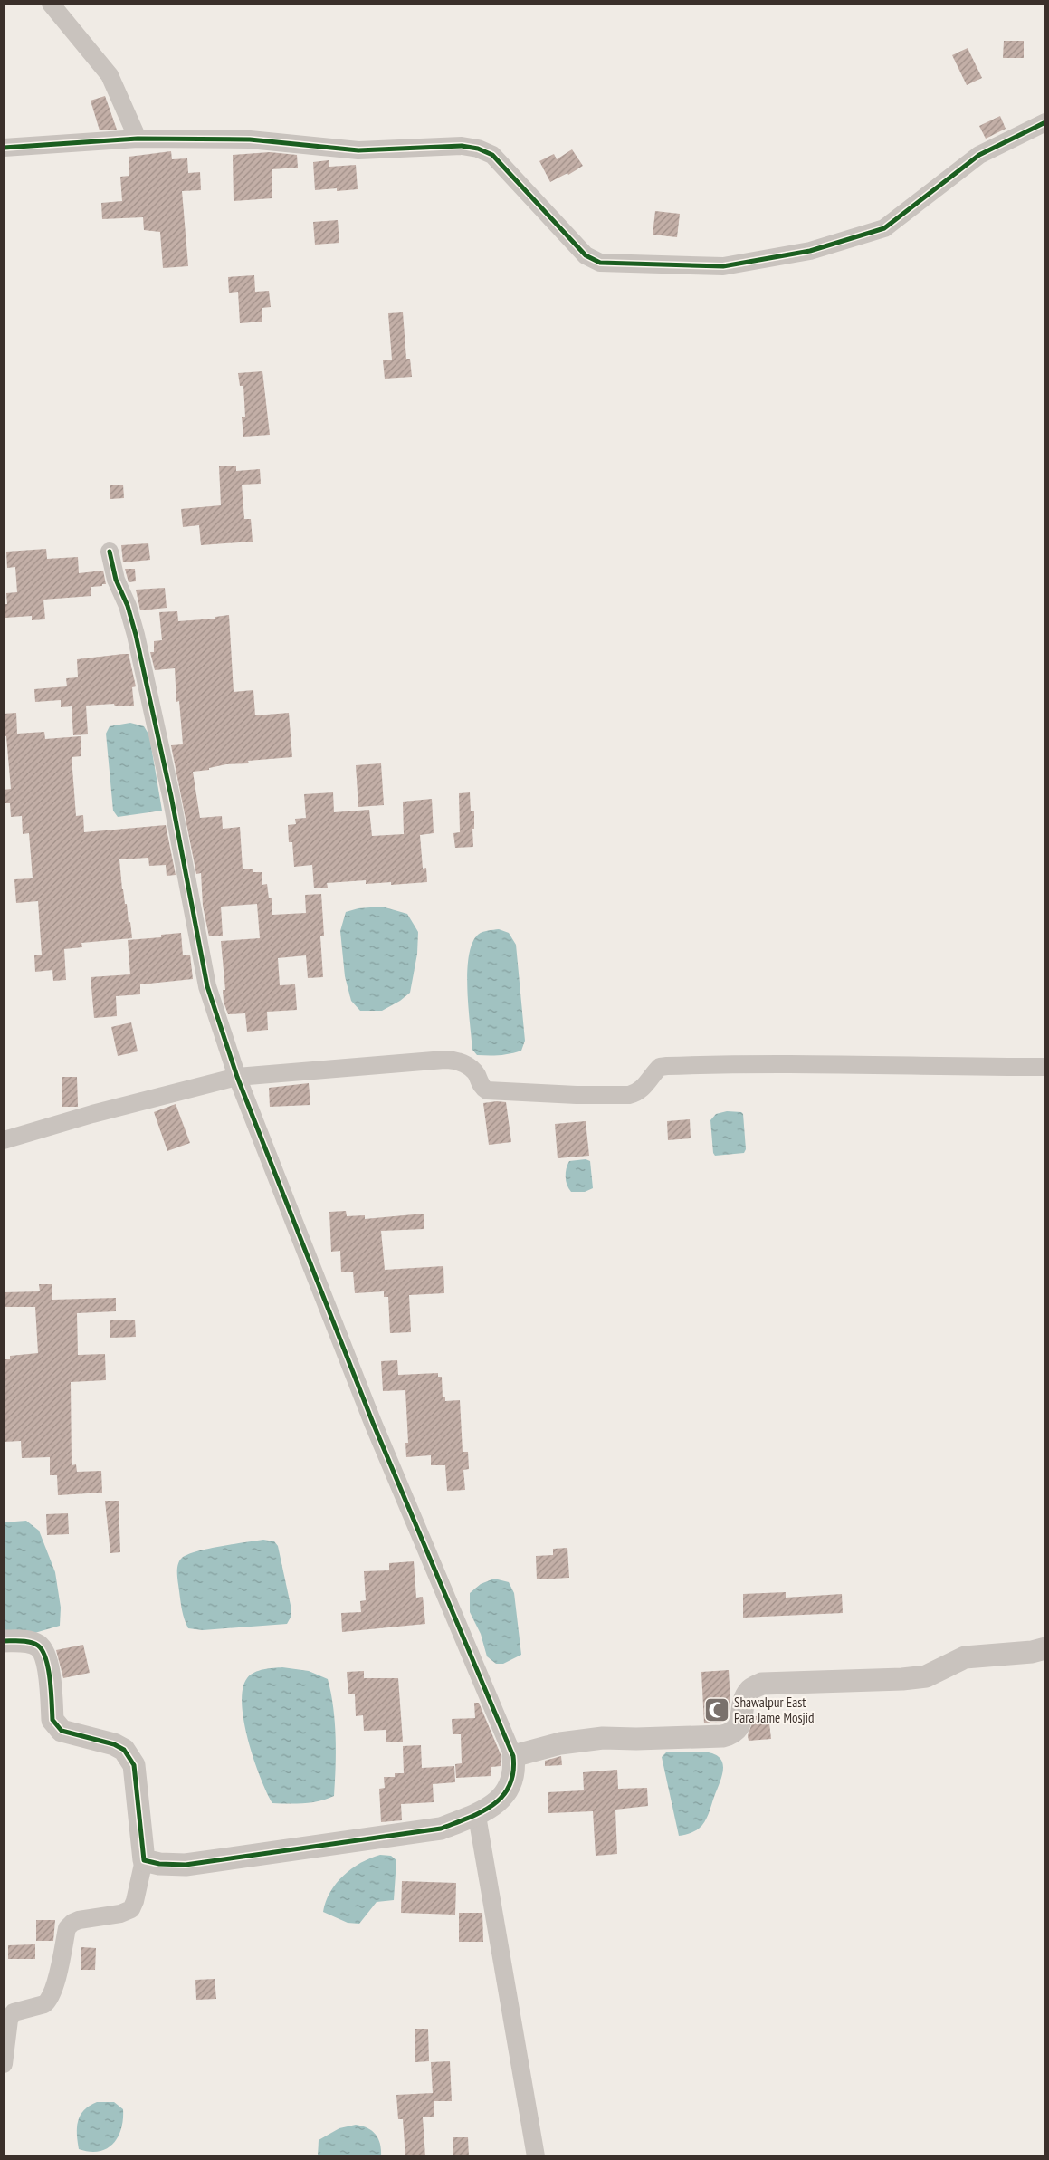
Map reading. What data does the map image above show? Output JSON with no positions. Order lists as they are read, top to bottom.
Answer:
{
  "places": {
    "mosque": ["Shawalpur East Para Jame Mosjid"]
  }
}
